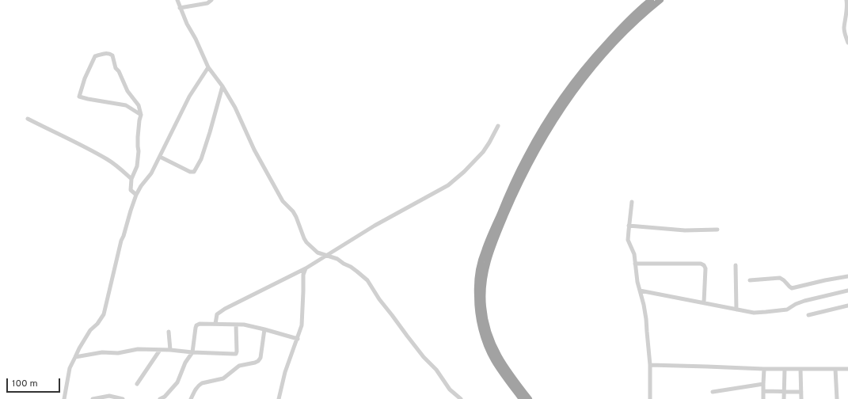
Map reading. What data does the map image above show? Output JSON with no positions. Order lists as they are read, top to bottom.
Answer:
{
  "scale_bar": "100 m"
}
